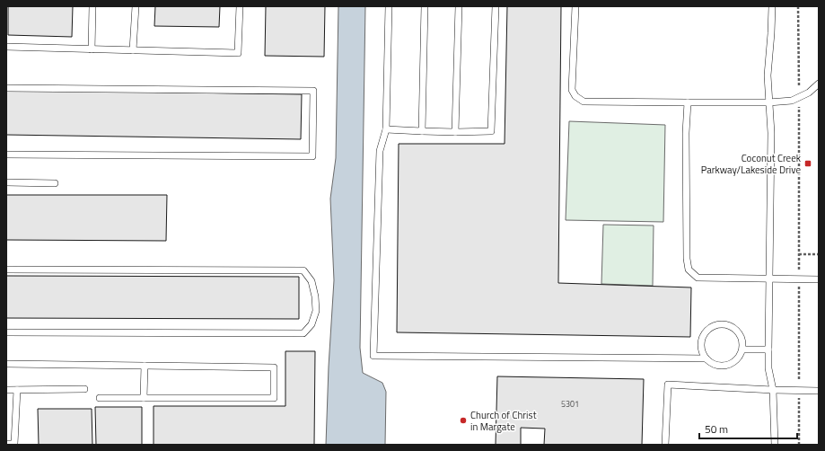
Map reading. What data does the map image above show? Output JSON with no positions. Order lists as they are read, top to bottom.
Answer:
{
  "places": {
    "transit": ["Coconut Creek Parkway/Lakeside Drive"],
    "other": ["Church of Christ in Margate"]
  },
  "house_numbers": ["5301"],
  "scale_bar": "50 m"
}
